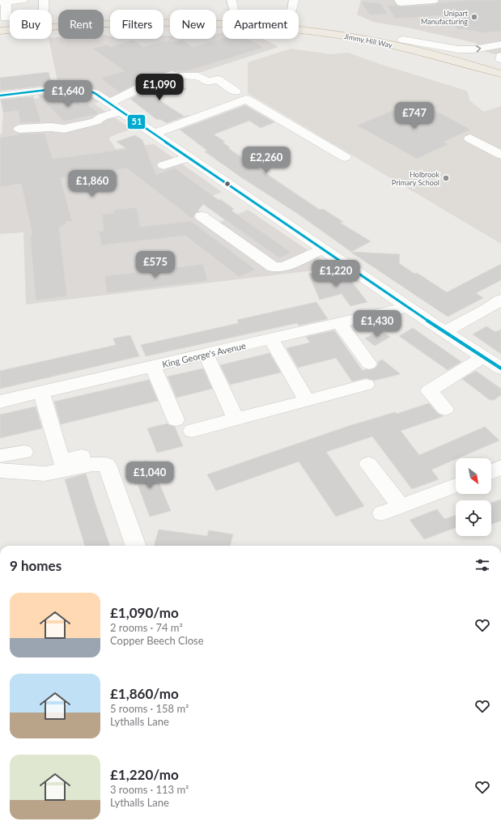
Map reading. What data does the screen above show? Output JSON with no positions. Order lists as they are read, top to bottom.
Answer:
{
  "streets": {
    "highway": ["Jimmy Hill Way"],
    "street": ["King George's Avenue"]
  },
  "places": ["Unipart Manufacturing", "Holbrook Primary School"],
  "lines": ["transit line 51"],
  "north": "bottom right",
  "page": {
    "chip": [
      "Buy",
      "Rent",
      "Filters",
      "New",
      "Apartment"
    ],
    "price": [
      "£1,090",
      "£1,640",
      "£747",
      "£2,260",
      "£1,860",
      "£575",
      "£1,220",
      "£1,430",
      "£1,040"
    ],
    "heading": "9 homes",
    "list": [
      {
        "name": "£1,090/mo",
        "note": "2 rooms · 74 m² · Copper Beech Close"
      },
      {
        "name": "£1,860/mo",
        "note": "5 rooms · 158 m² · Lythalls Lane"
      },
      {
        "name": "£1,220/mo",
        "note": "3 rooms · 113 m² · Lythalls Lane"
      }
    ]
  }
}
